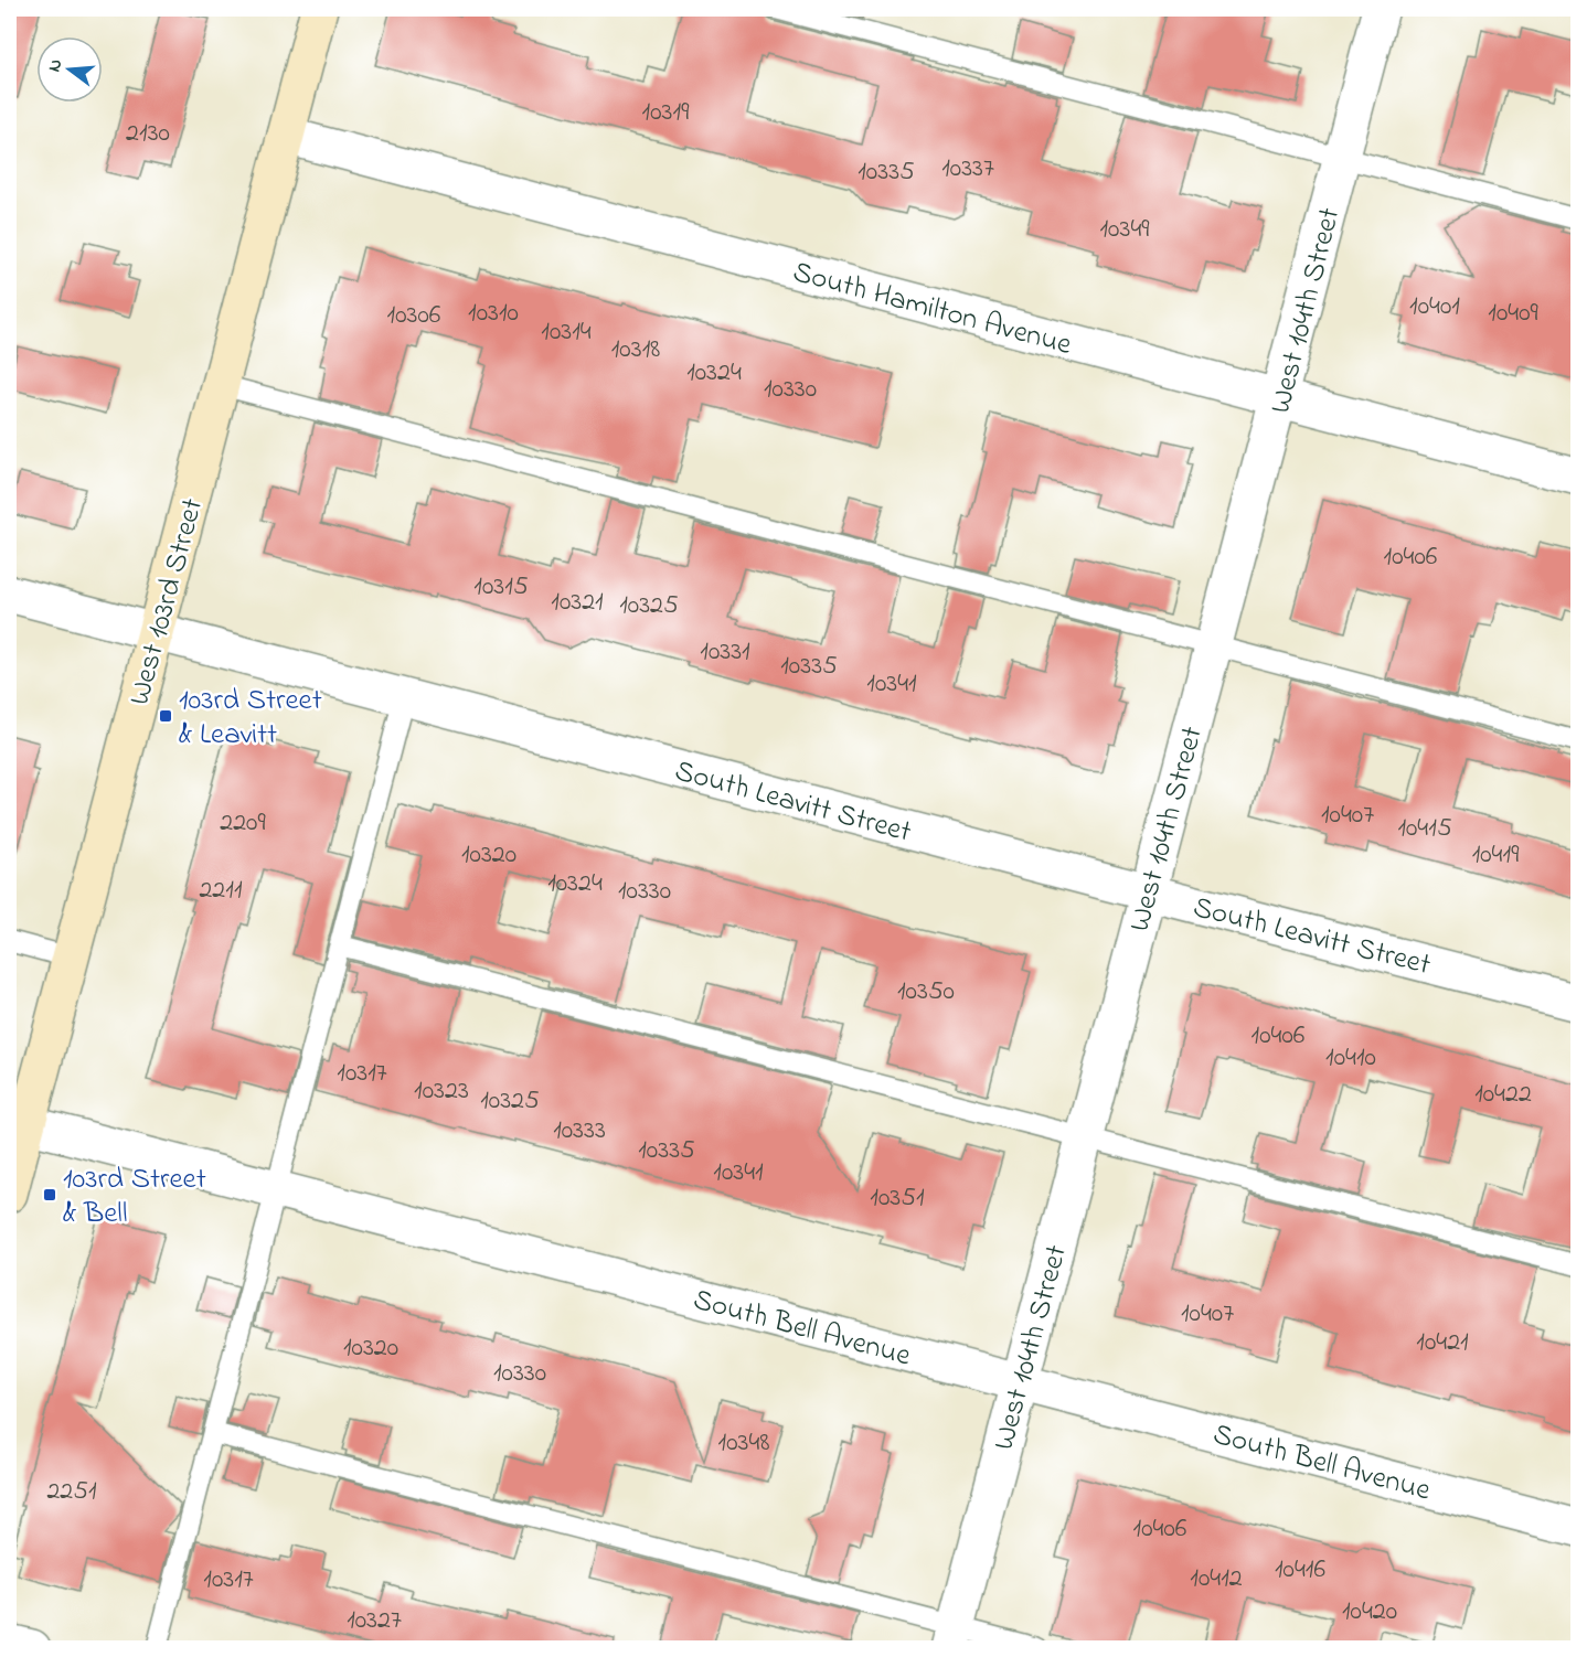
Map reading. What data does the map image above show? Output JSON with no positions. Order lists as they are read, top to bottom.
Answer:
{
  "streets": {
    "main road": ["West 103rd Street"],
    "street": [
      "South Hamilton Avenue",
      "West 104th Street",
      "South Leavitt Street",
      "South Bell Avenue"
    ]
  },
  "crossings": [
    ["South Hamilton Avenue", "West 104th Street"],
    ["South Hamilton Avenue", "West 103rd Street"],
    ["West 104th Street", "South Leavitt Street"],
    ["West 104th Street", "South Bell Avenue"],
    ["West 103rd Street", "South Leavitt Street"],
    ["West 103rd Street", "South Bell Avenue"]
  ],
  "places": {
    "transit": ["103rd Street & Leavitt", "103rd Street & Bell"]
  },
  "house_numbers": [
    "10319",
    "2130",
    "10337",
    "10335",
    "10349",
    "10401",
    "10310",
    "10409",
    "10306",
    "10314",
    "10318",
    "10324",
    "10330",
    "10406",
    "10315",
    "10321",
    "10325",
    "10331",
    "10335",
    "10341",
    "10407",
    "2209",
    "10415",
    "10320",
    "10419",
    "10324",
    "2211",
    "10330",
    "10350",
    "10406",
    "10410",
    "10317",
    "10323",
    "10422",
    "10325",
    "10333",
    "10335",
    "10341",
    "10351",
    "10407",
    "10421",
    "10320",
    "10330",
    "10348",
    "2251",
    "10406",
    "10416",
    "10412",
    "10317",
    "10420",
    "10327"
  ],
  "north": "left"
}
